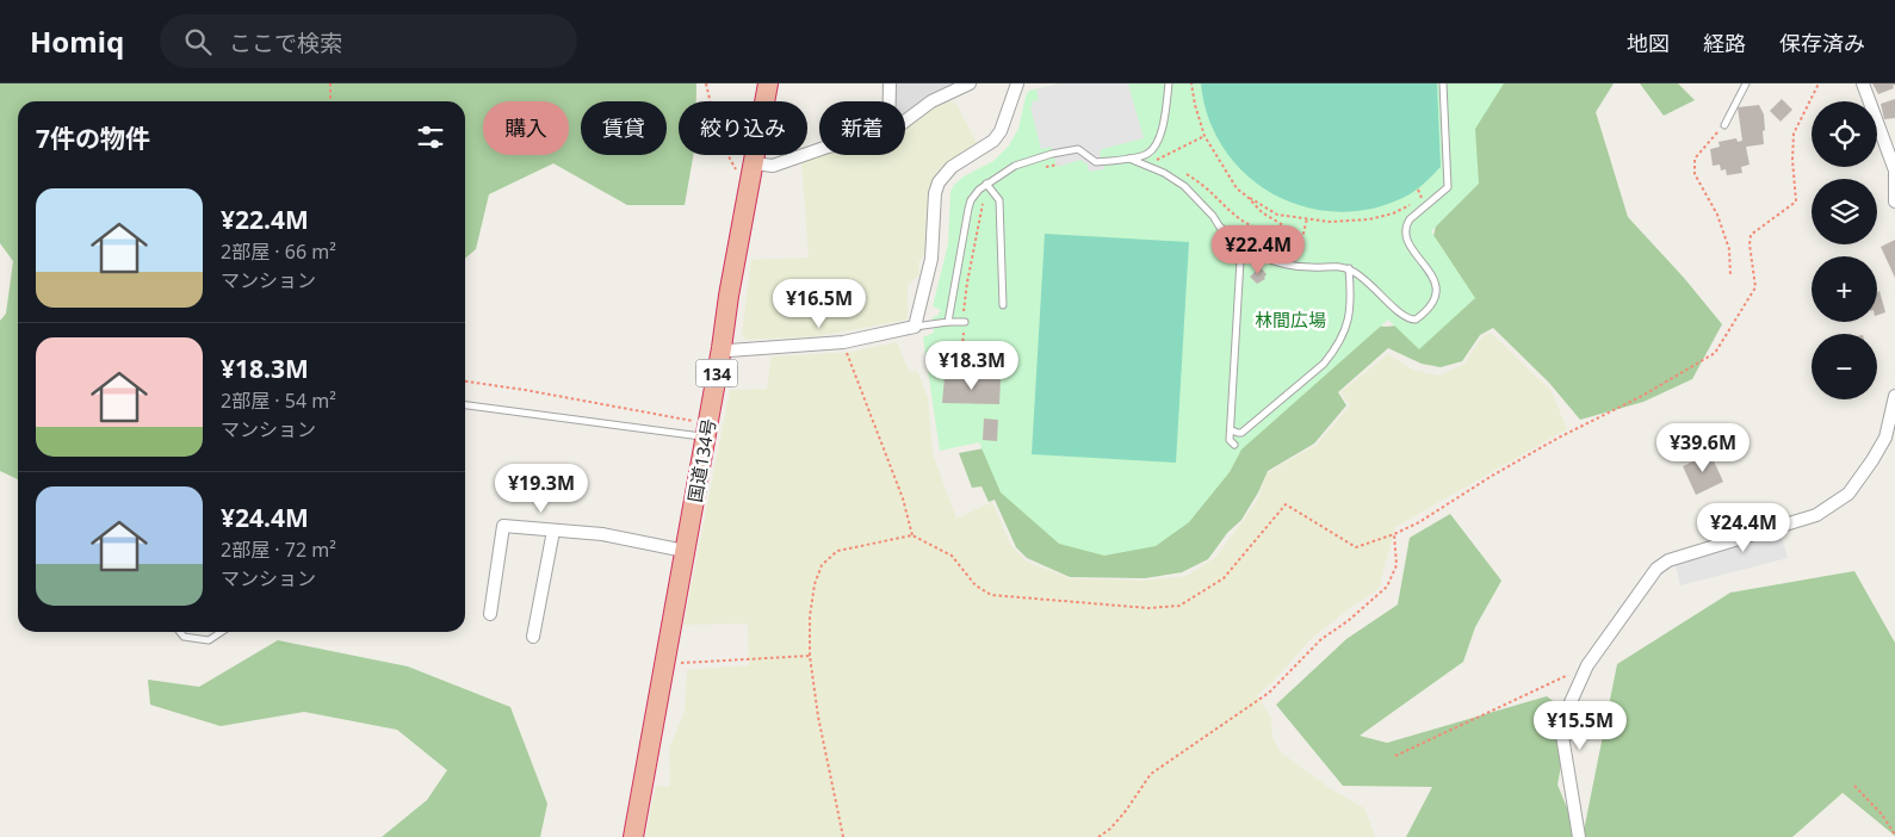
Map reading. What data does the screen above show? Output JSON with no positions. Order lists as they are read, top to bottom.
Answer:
{
  "streets": {
    "highway": ["134", "国道134号"]
  },
  "parks": ["林間広場"],
  "page": {
    "header": "Homiq",
    "search": "ここで検索",
    "nav": ["地図", "経路", "保存済み"],
    "map_buttons": ["+", "−"],
    "chip": [
      "購入",
      "賃貸",
      "絞り込み",
      "新着"
    ],
    "heading": "7件の物件",
    "list": [
      {
        "name": "¥22.4M",
        "note": "2部屋 · 66 m² · マンション"
      },
      {
        "name": "¥18.3M",
        "note": "2部屋 · 54 m² · マンション"
      },
      {
        "name": "¥24.4M",
        "note": "2部屋 · 72 m² · マンション"
      }
    ],
    "price": [
      "¥22.4M",
      "¥16.5M",
      "¥18.3M",
      "¥39.6M",
      "¥19.3M",
      "¥24.4M",
      "¥15.5M"
    ]
  }
}
